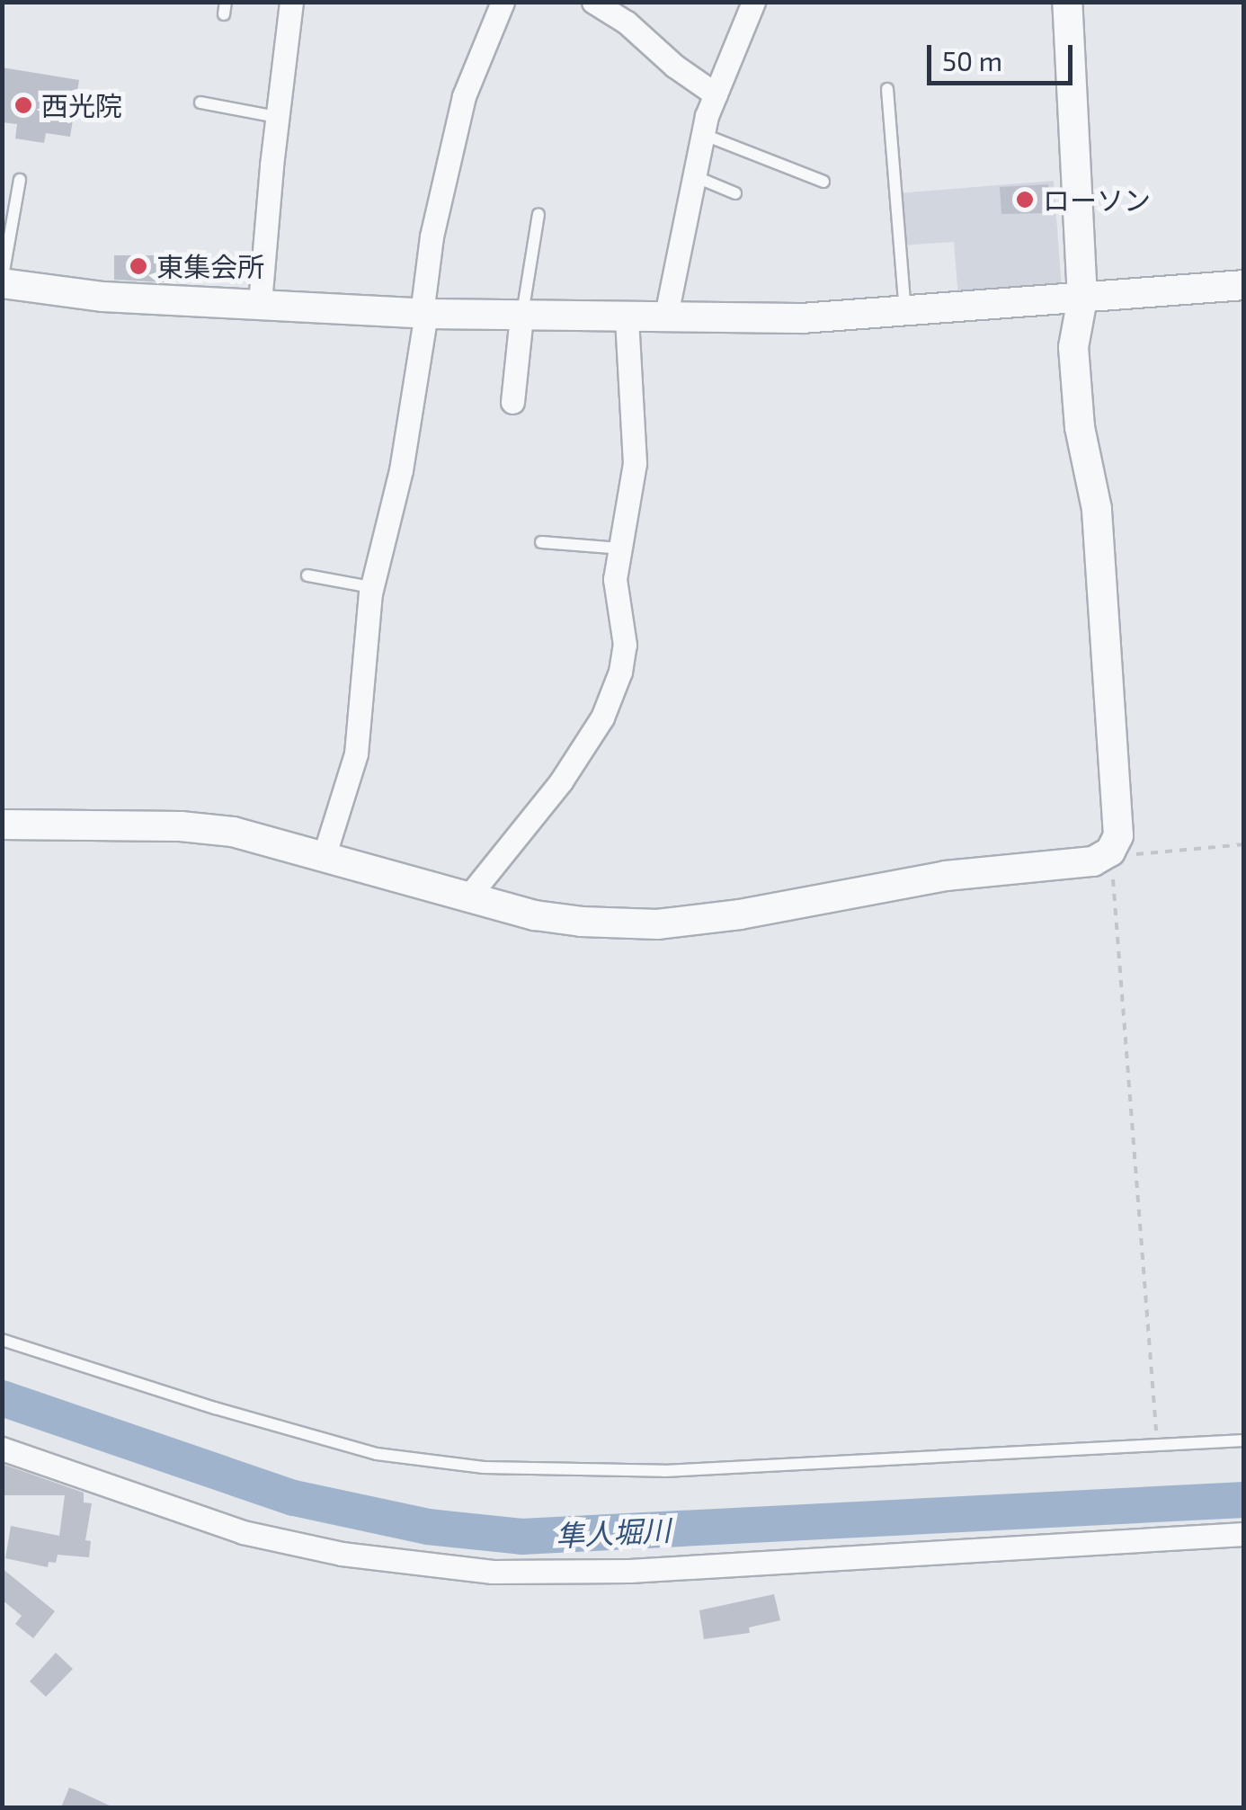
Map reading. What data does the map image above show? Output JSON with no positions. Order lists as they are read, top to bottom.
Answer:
{
  "water": ["隼人堀川"],
  "places": ["西光院", "ローソン", "東集会所"],
  "scale_bar": "50 m"
}
